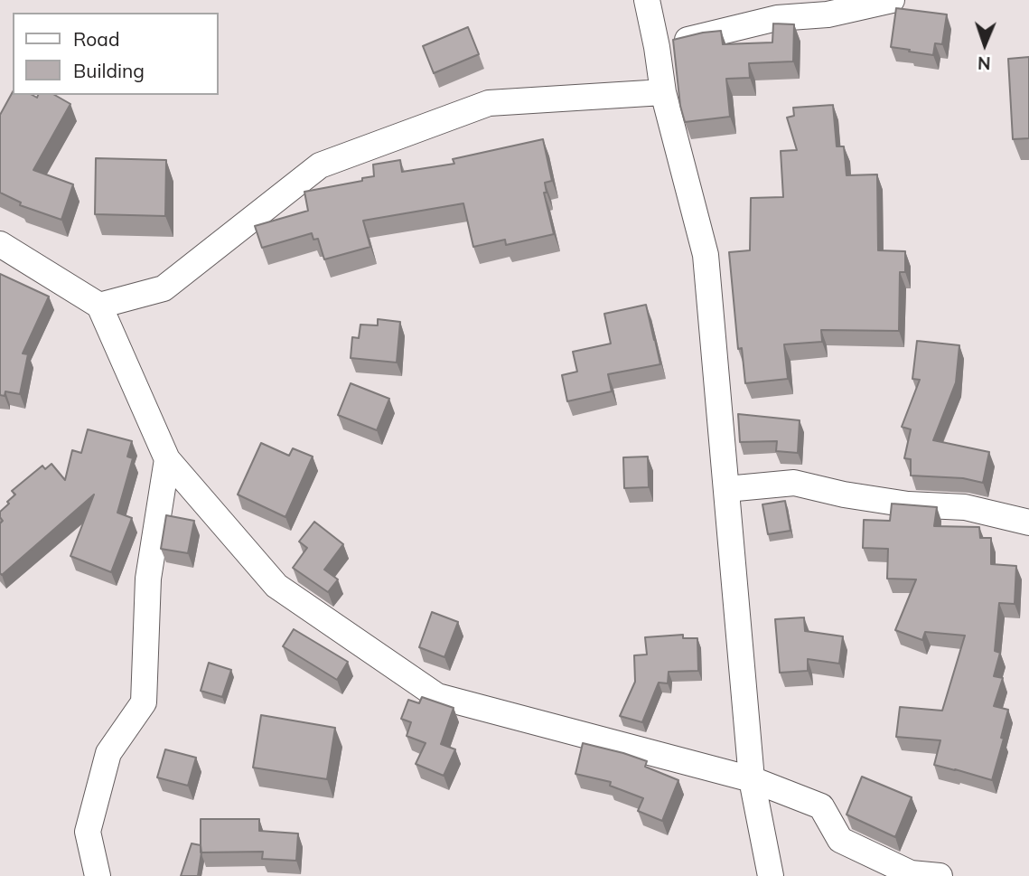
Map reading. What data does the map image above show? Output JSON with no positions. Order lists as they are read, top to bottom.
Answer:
{
  "legend": ["Road", "Building"],
  "north": "bottom"
}
